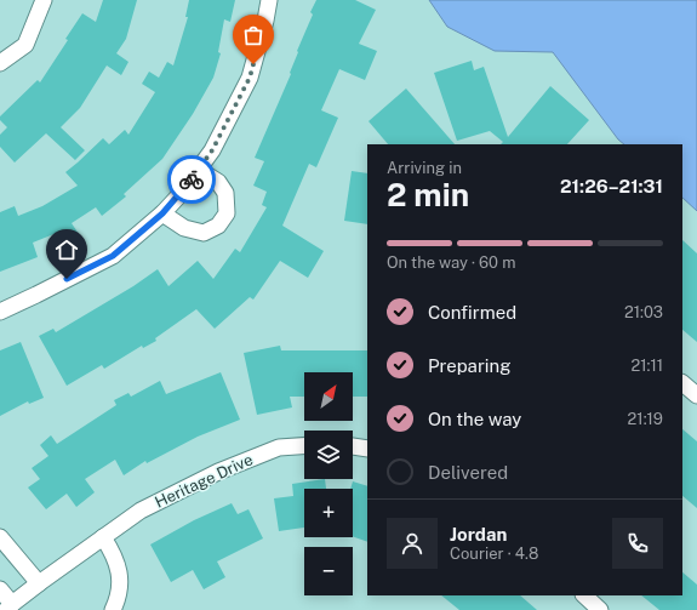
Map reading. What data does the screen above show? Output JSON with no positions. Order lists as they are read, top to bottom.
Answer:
{
  "streets": {
    "street": ["Heritage Drive"]
  },
  "north": "top right",
  "page": {
    "heading": ["2 min", "Arriving in", "21:26–21:31"],
    "panel": ["Jordan", "Courier · 4.8"],
    "bar": "On the way · 60 m",
    "list": [
      ["Confirmed", "21:03"],
      ["Preparing", "21:11"],
      ["On the way", "21:19"],
      "Delivered"
    ],
    "map_buttons": ["+", "−"]
  }
}
